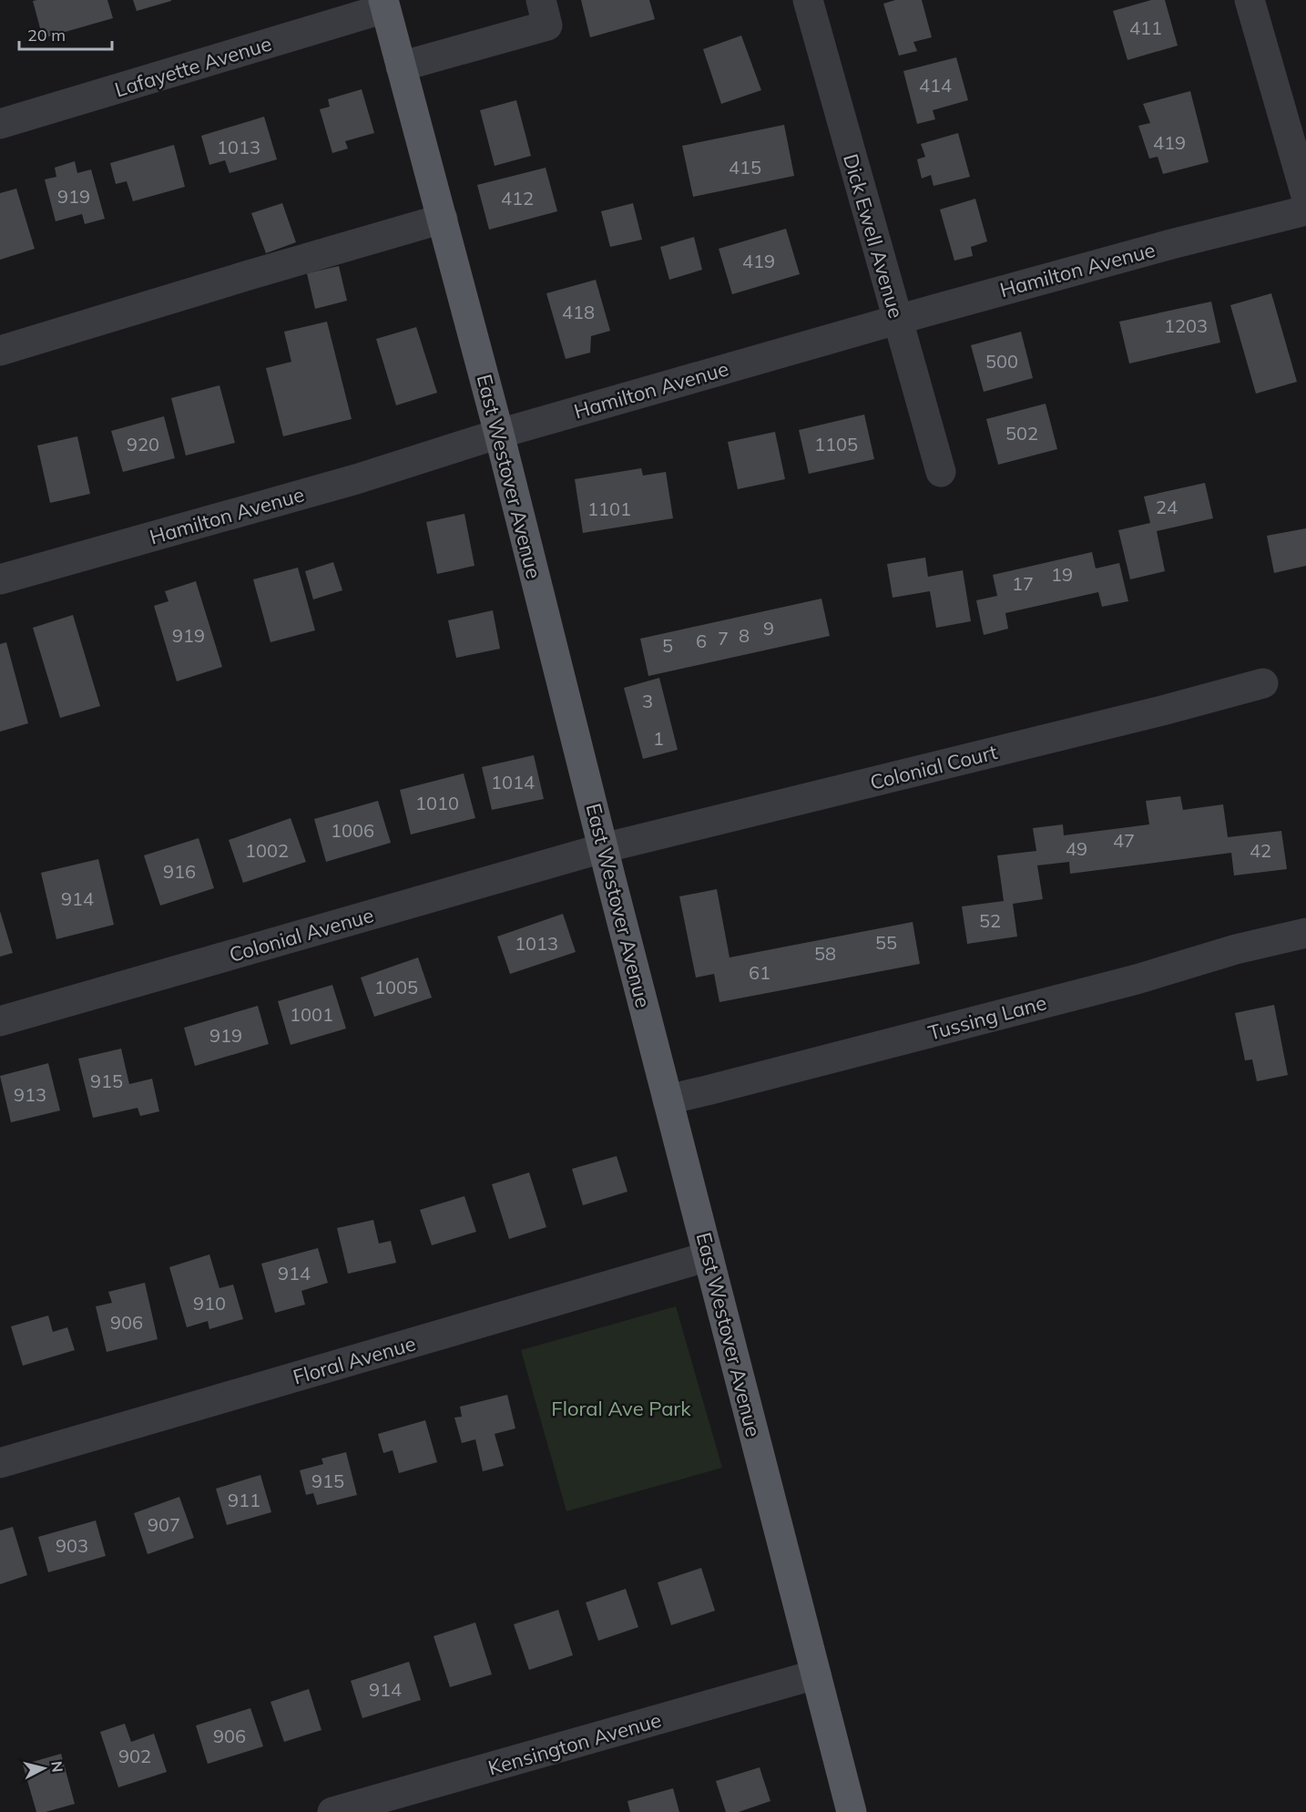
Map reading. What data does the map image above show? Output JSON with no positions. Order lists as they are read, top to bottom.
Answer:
{
  "streets": {
    "main road": ["East Westover Avenue"],
    "street": [
      "Lafayette Avenue",
      "Dick Ewell Avenue",
      "Hamilton Avenue",
      "Colonial Court",
      "Colonial Avenue",
      "Tussing Lane",
      "Floral Avenue",
      "Kensington Avenue"
    ]
  },
  "crossings": [
    ["Lafayette Avenue", "East Westover Avenue"],
    ["Dick Ewell Avenue", "Hamilton Avenue"],
    ["Hamilton Avenue", "East Westover Avenue"],
    ["East Westover Avenue", "Colonial Court"],
    ["East Westover Avenue", "Colonial Avenue"],
    ["East Westover Avenue", "Tussing Lane"],
    ["East Westover Avenue", "Floral Avenue"],
    ["East Westover Avenue", "Kensington Avenue"],
    ["Colonial Court", "Colonial Avenue"]
  ],
  "parks": ["Floral Ave Park"],
  "house_numbers": [
    "411",
    "414",
    "419",
    "1013",
    "415",
    "919",
    "412",
    "419",
    "418",
    "1203",
    "500",
    "502",
    "920",
    "1105",
    "24",
    "1101",
    "19",
    "17",
    "9",
    "919",
    "8",
    "7",
    "6",
    "5",
    "3",
    "1",
    "1014",
    "1010",
    "1006",
    "47",
    "49",
    "1002",
    "42",
    "916",
    "914",
    "52",
    "55",
    "1013",
    "58",
    "61",
    "1005",
    "1001",
    "919",
    "915",
    "913",
    "914",
    "910",
    "906",
    "915",
    "911",
    "907",
    "903",
    "914",
    "906",
    "902"
  ],
  "scale_bar": "20 m",
  "north": "right"
}
